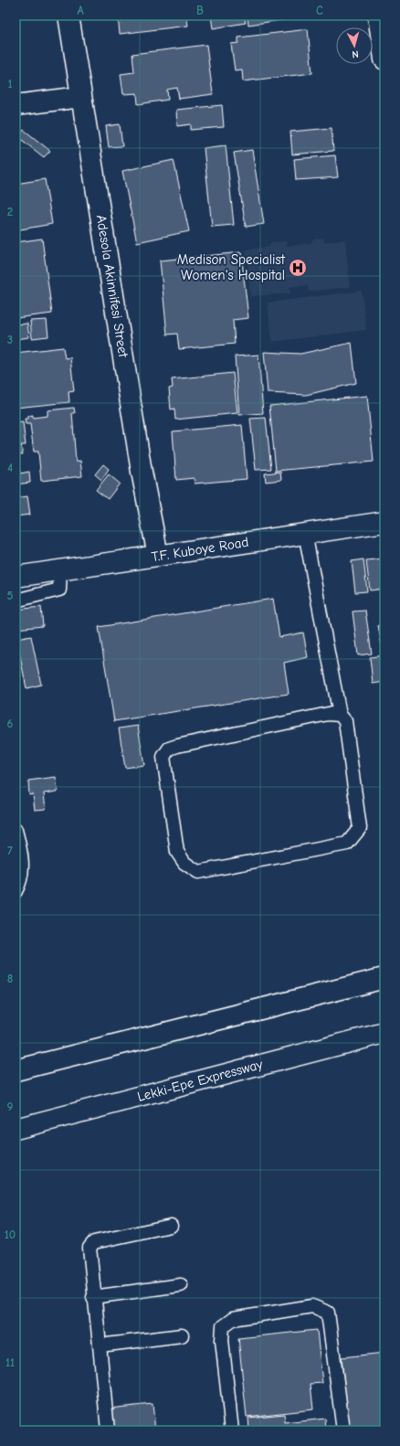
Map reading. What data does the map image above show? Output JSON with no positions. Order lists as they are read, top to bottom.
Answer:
{
  "streets": {
    "main road": ["Adesola Akinnifesi Street", "T.F. Kuboye Road", "Lekki-Epe Expressway"]
  },
  "crossings": [
    ["Adesola Akinnifesi Street", "T.F. Kuboye Road"]
  ],
  "places": {
    "hospital": ["Medison Specialist Women's Hospital"]
  },
  "north": "bottom",
  "grid": {
    "columns": ["A", "B", "C"],
    "rows": [
      "1",
      "2",
      "3",
      "4",
      "5",
      "6",
      "7",
      "8",
      "9",
      "10",
      "11"
    ]
  }
}
